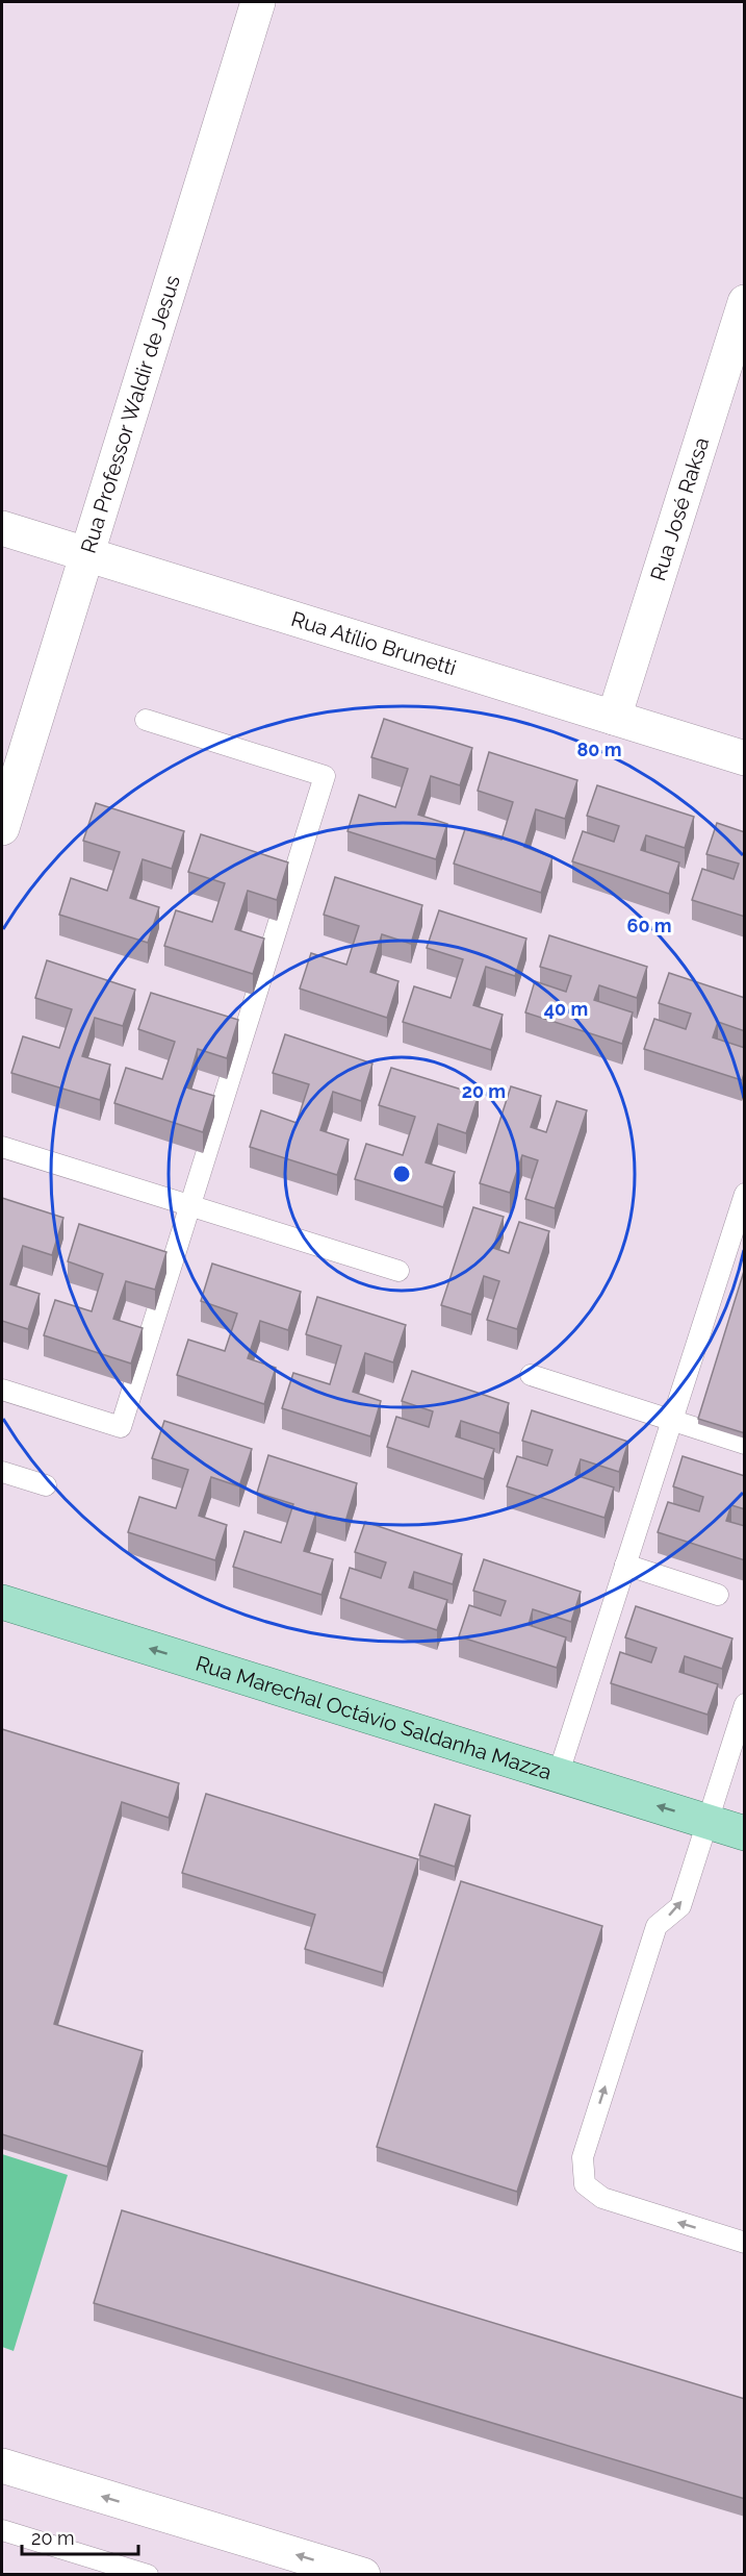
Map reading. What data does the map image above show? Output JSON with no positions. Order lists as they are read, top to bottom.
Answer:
{
  "streets": {
    "main road": ["Rua Marechal Octávio Saldanha Mazza"],
    "street": ["Rua Professor Waldir de Jesus", "Rua José Raksa", "Rua Atílio Brunetti"]
  },
  "crossings": [
    ["Rua Professor Waldir de Jesus", "Rua Atílio Brunetti"],
    ["Rua José Raksa", "Rua Atílio Brunetti"]
  ],
  "one_way": ["Rua Marechal Octávio Saldanha Mazza"],
  "scale_bar": "20 m",
  "rings": [
    "80 m",
    "60 m",
    "40 m",
    "20 m"
  ]
}
